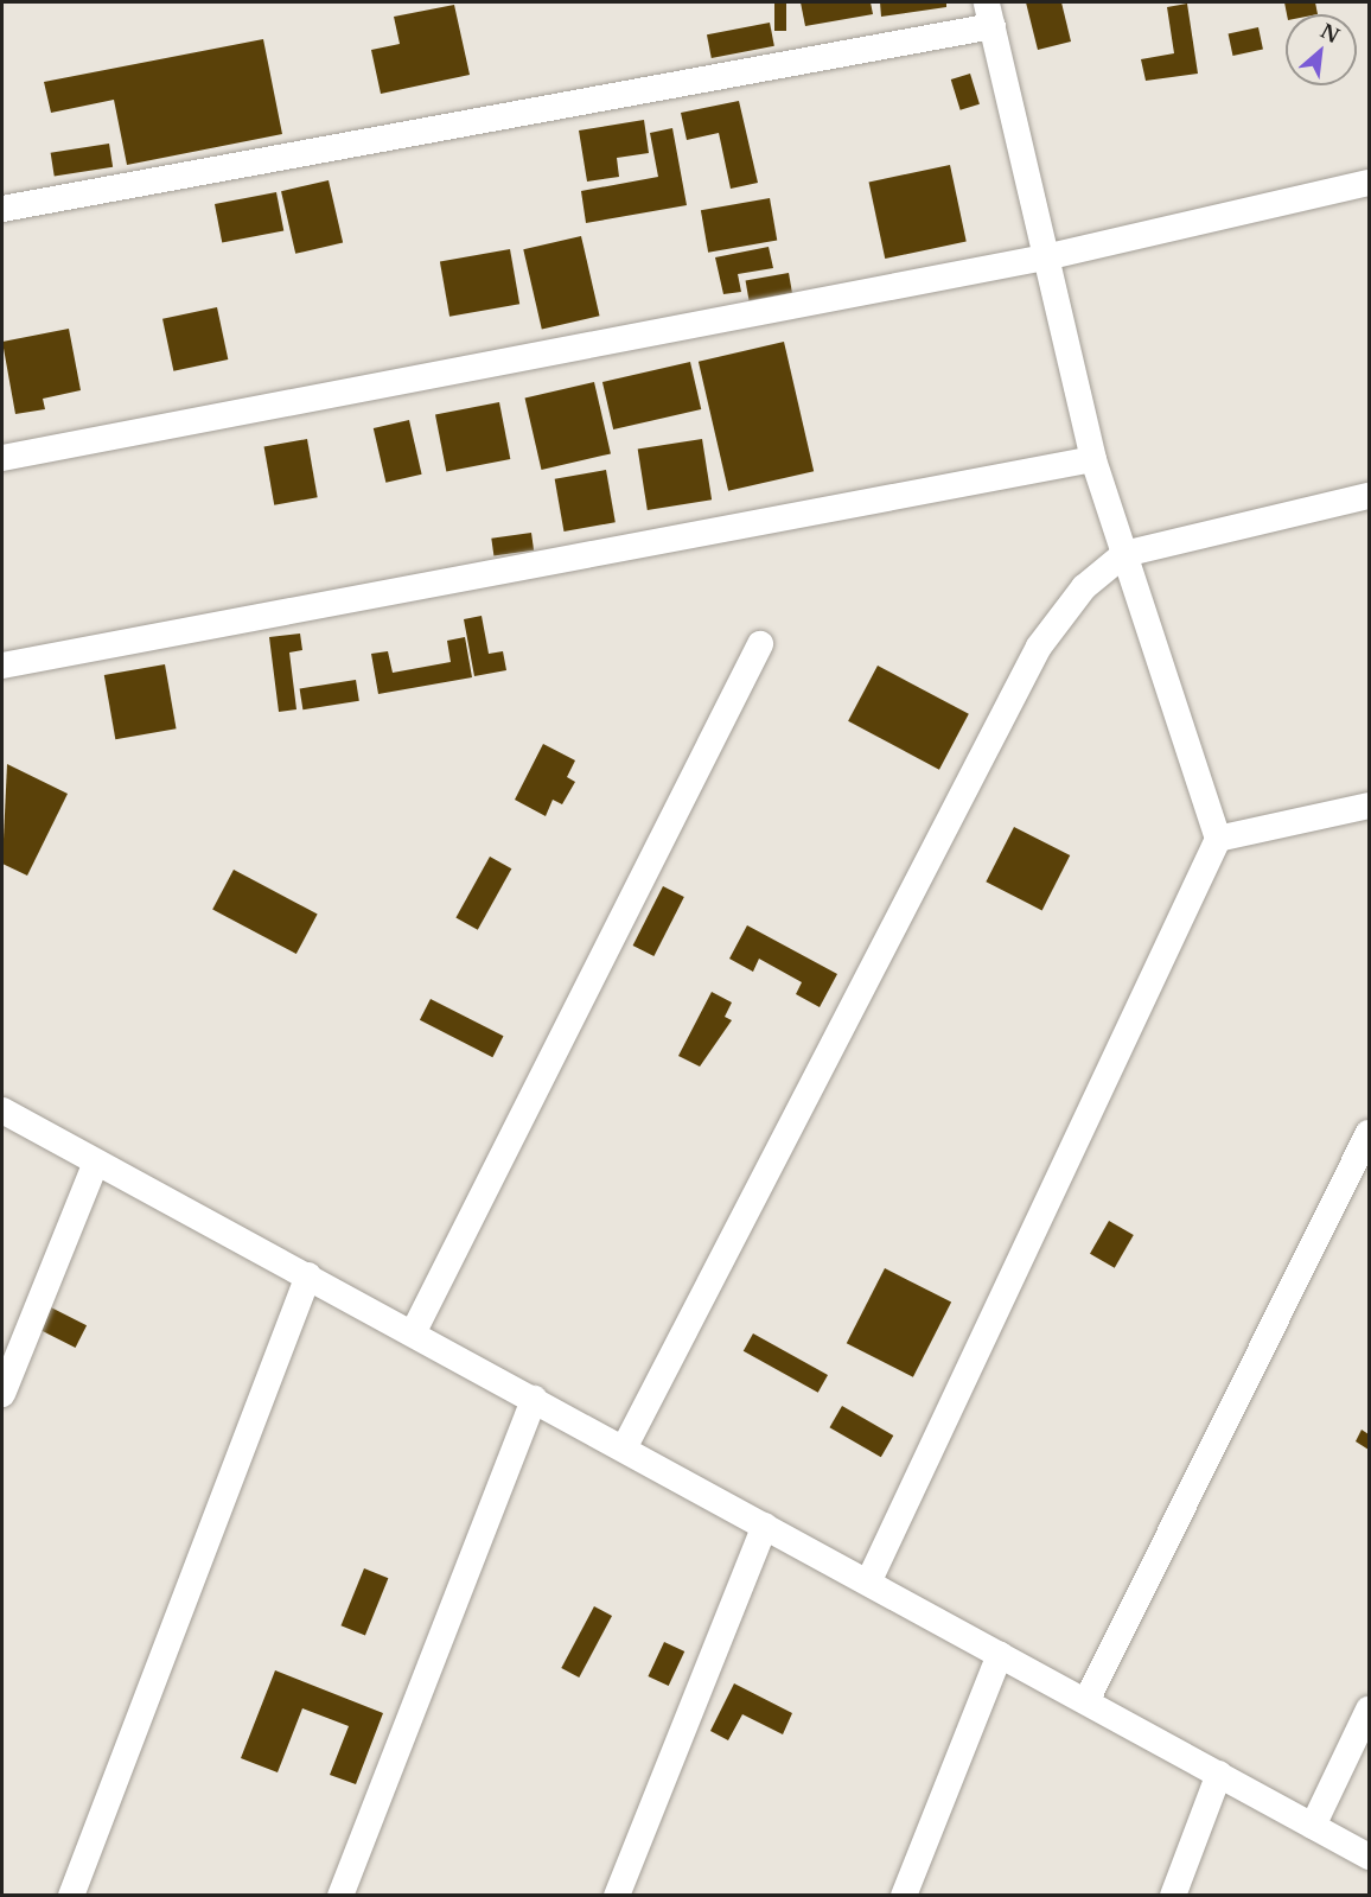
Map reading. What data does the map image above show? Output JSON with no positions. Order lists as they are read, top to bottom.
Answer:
{
  "north": "top right"
}
